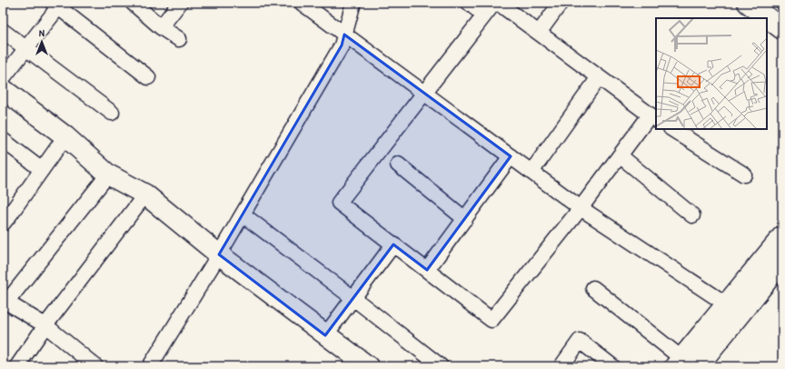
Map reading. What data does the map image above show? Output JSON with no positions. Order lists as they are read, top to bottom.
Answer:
{
  "north": "top"
}
